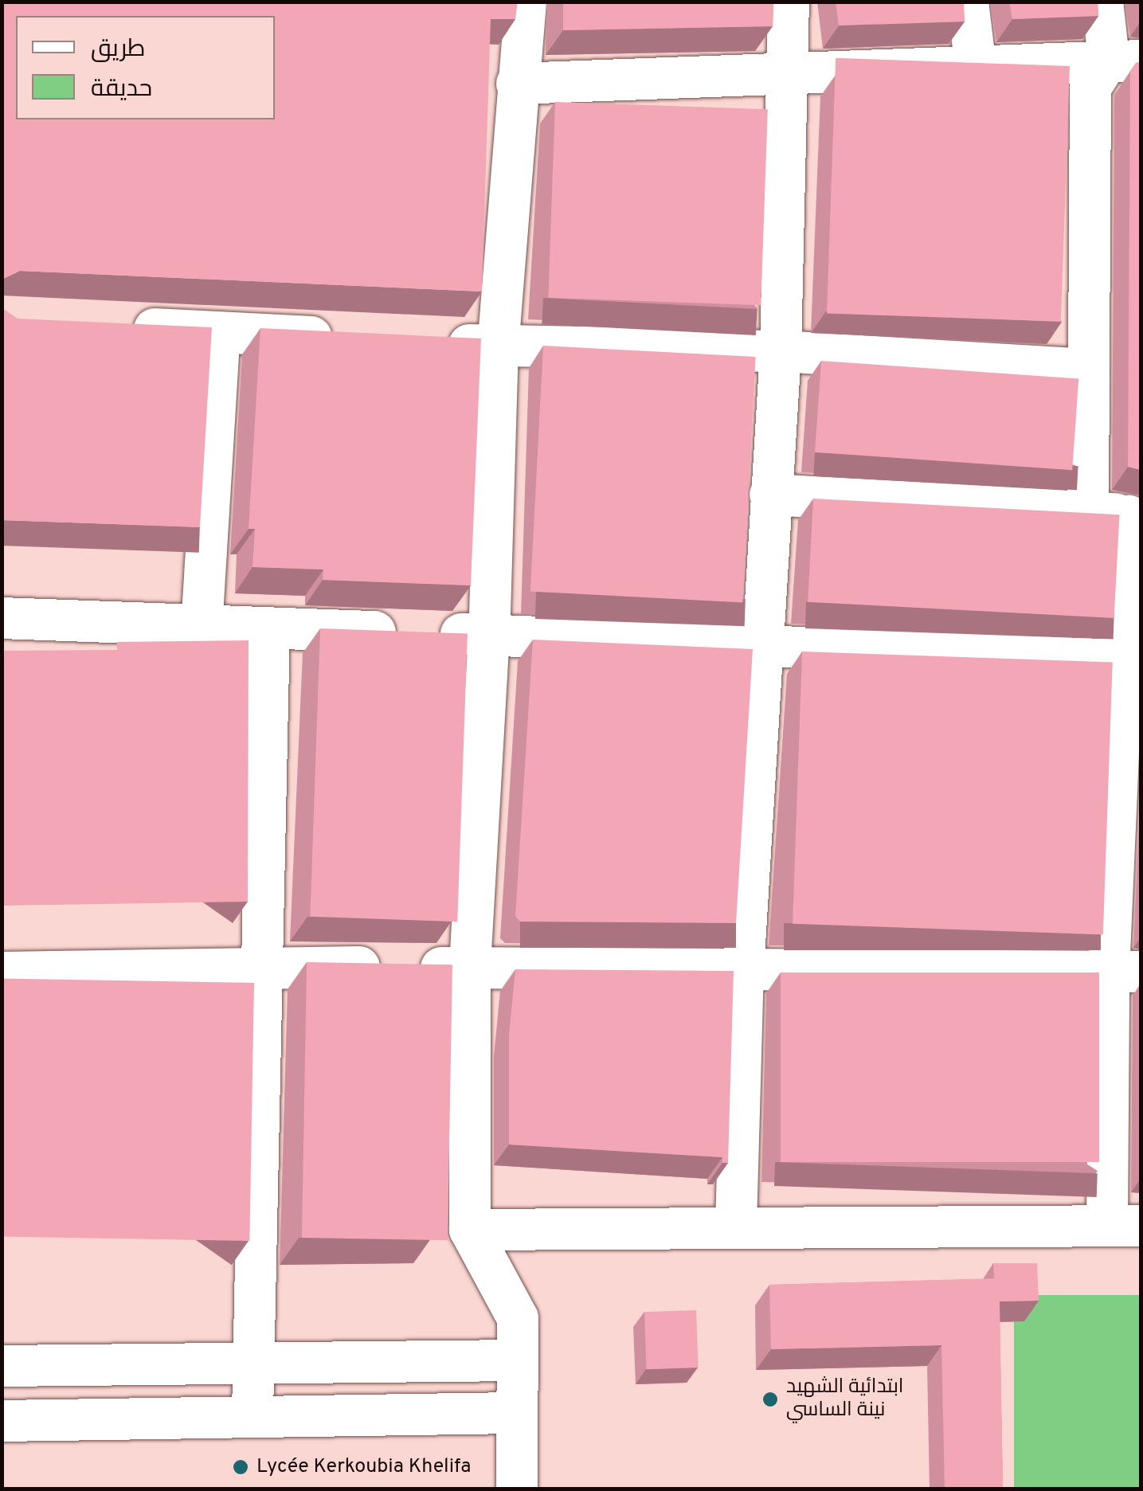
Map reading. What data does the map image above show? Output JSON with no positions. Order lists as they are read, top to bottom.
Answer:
{
  "places": ["ابتدائية الشهيد نينة الساسي", "Lycée Kerkoubia Khelifa"],
  "legend": ["طريق", "حديقة"]
}
